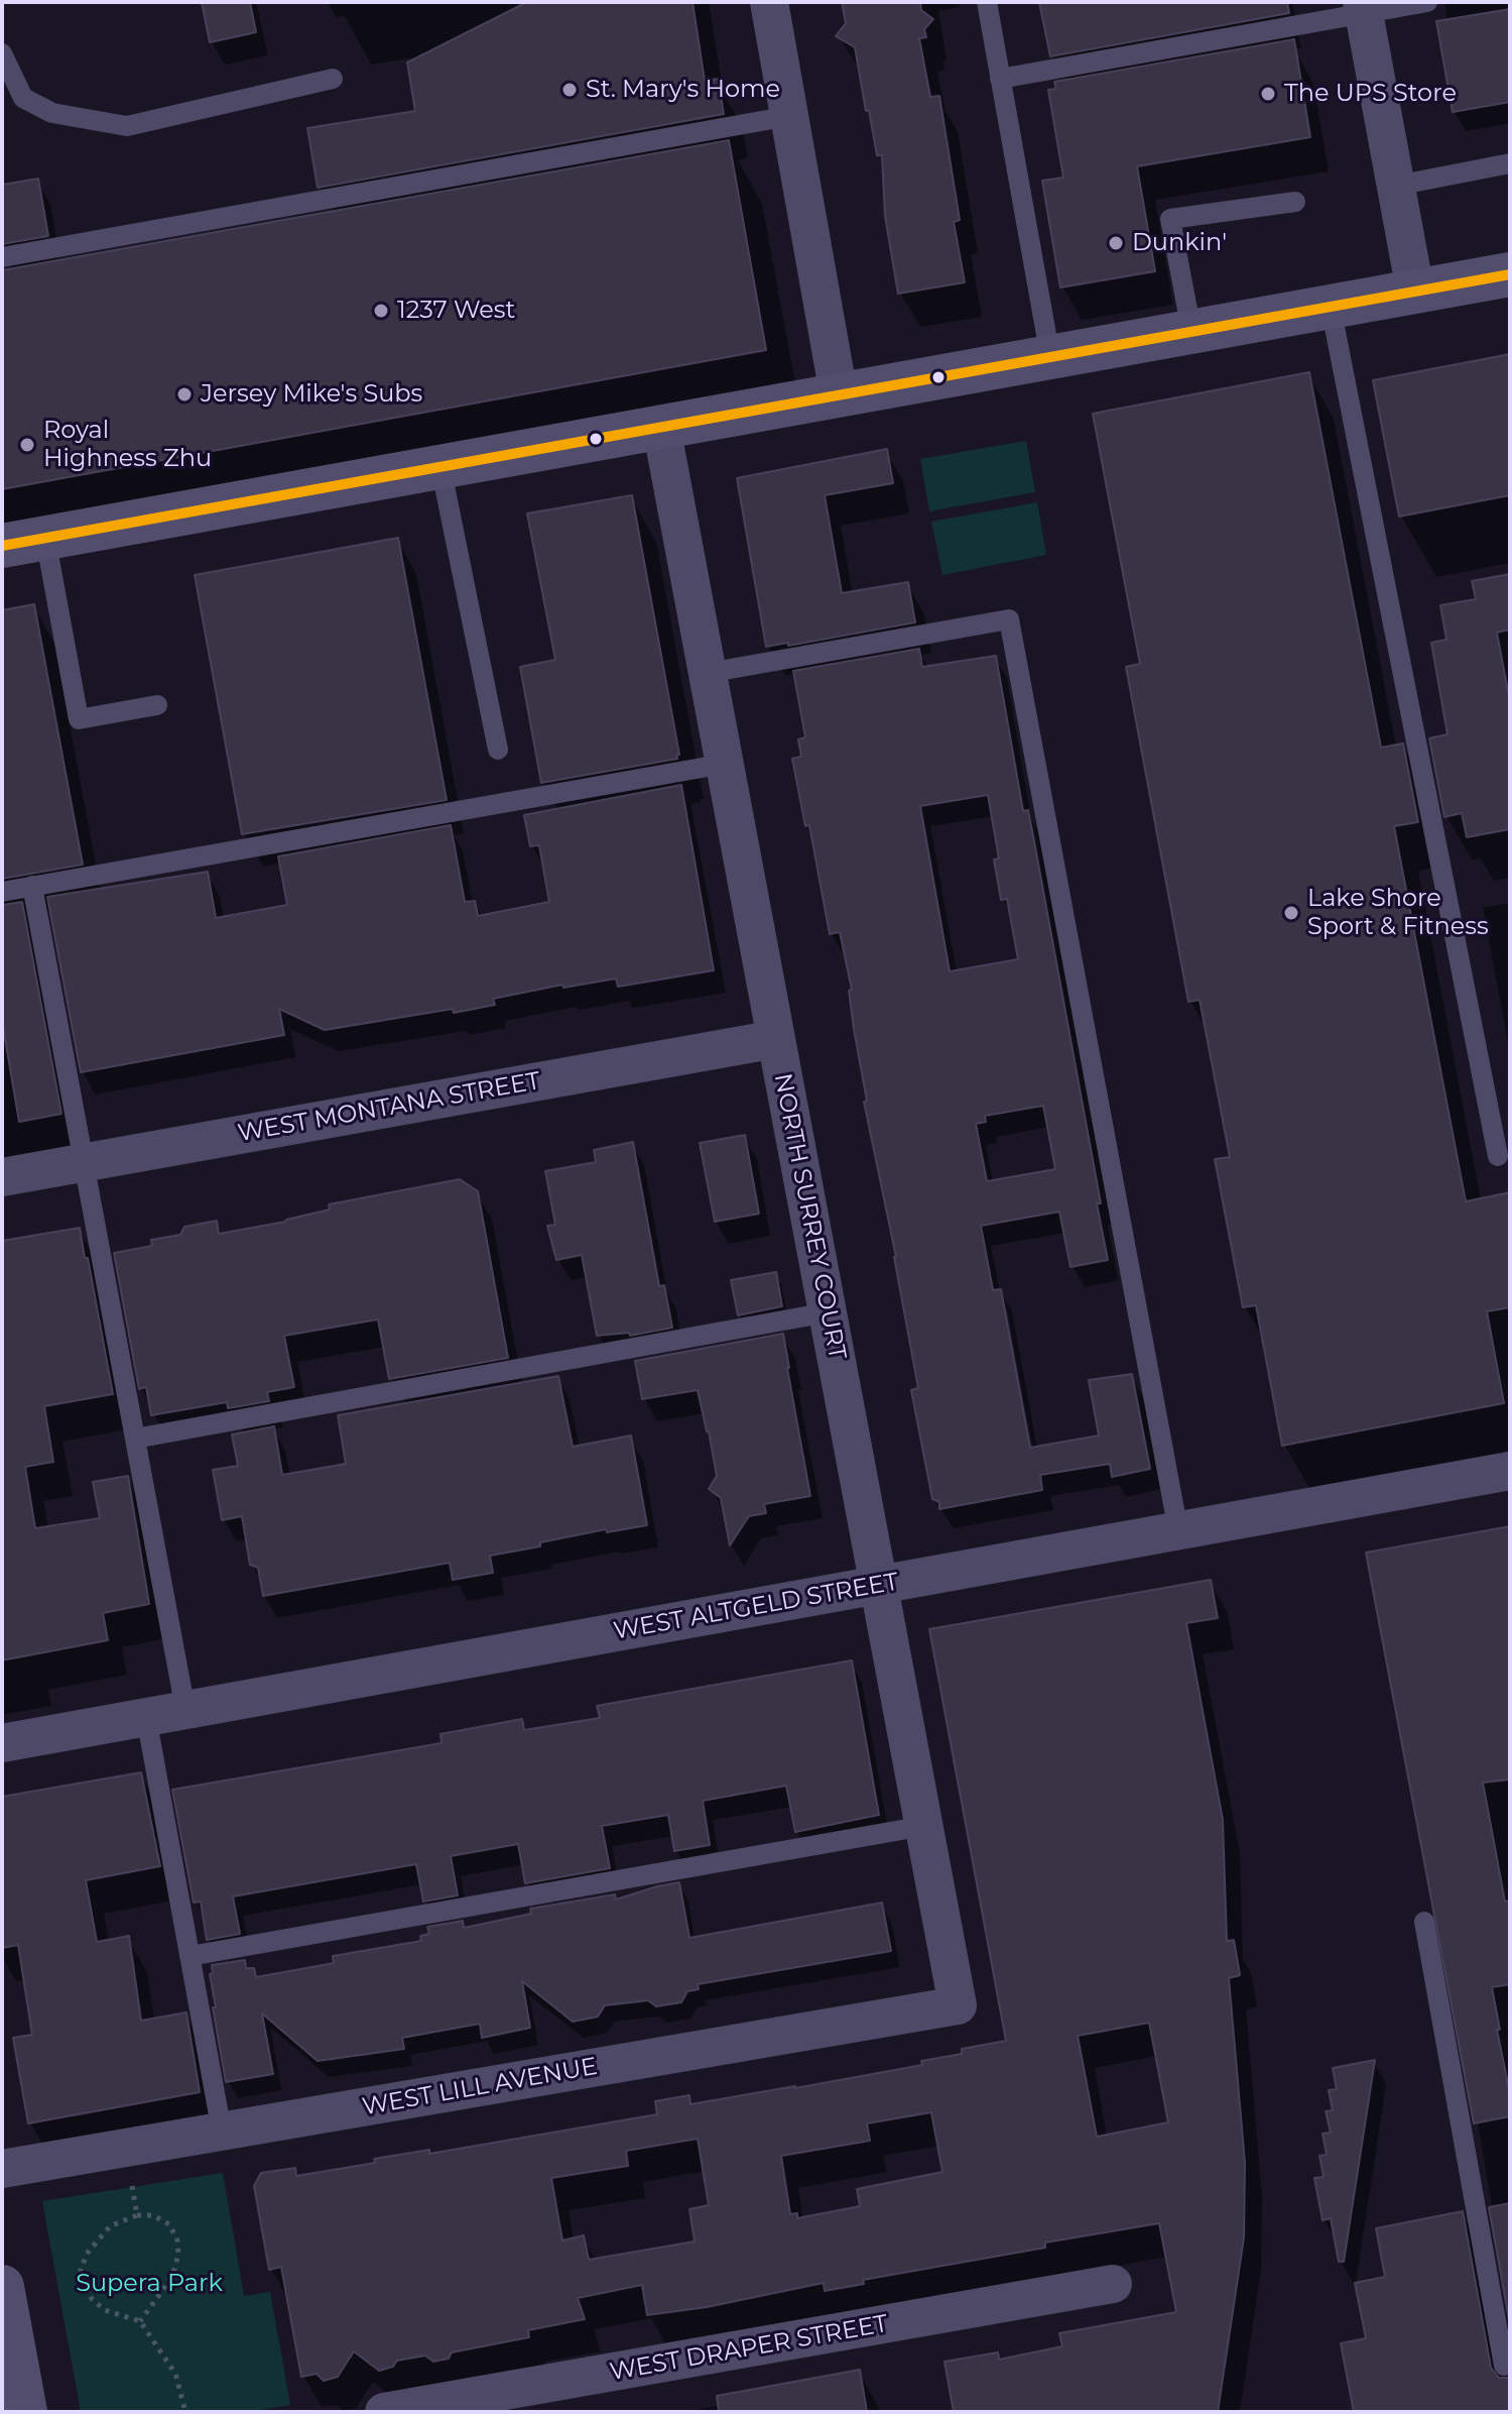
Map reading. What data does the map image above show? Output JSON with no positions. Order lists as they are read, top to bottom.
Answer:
{
  "streets": {
    "street": [
      "WEST MONTANA STREET",
      "NORTH SURREY COURT",
      "WEST ALTGELD STREET",
      "WEST LILL AVENUE",
      "WEST DRAPER STREET"
    ]
  },
  "crossings": [
    ["WEST MONTANA STREET", "NORTH SURREY COURT"],
    ["NORTH SURREY COURT", "WEST ALTGELD STREET"],
    ["NORTH SURREY COURT", "WEST LILL AVENUE"]
  ],
  "parks": ["Supera Park"],
  "places": [
    "St. Mary's Home",
    "The UPS Store",
    "Dunkin'",
    "1237 West",
    "Jersey Mike's Subs",
    "Royal Highness Zhu",
    "Lake Shore Sport & Fitness"
  ]
}
